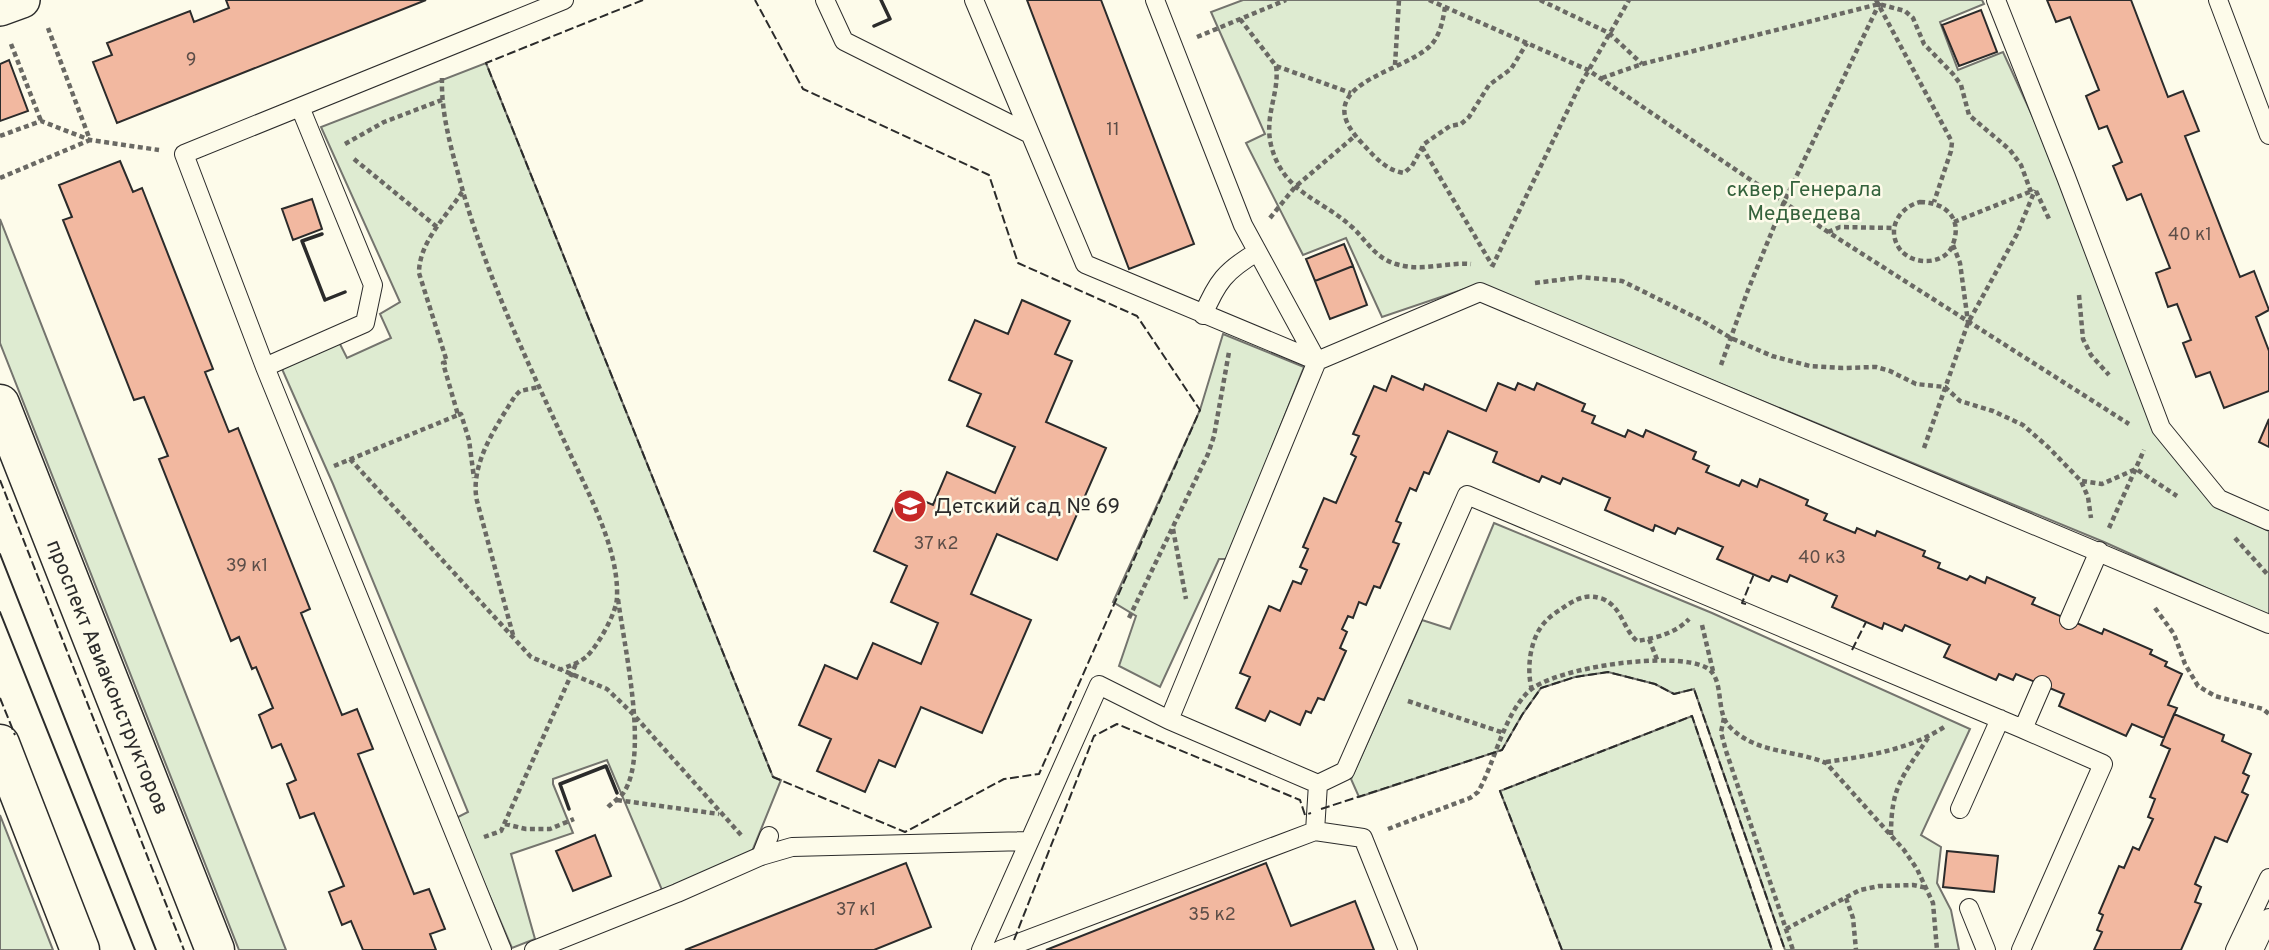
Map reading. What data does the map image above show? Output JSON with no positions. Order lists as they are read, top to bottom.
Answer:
{
  "streets": {
    "street": ["проспект Авиаконструкторов"]
  },
  "parks": ["сквер Генерала Медведева"],
  "places": {
    "school or university": ["Детский сад № 69"]
  },
  "house_numbers": [
    "9",
    "11",
    "40 к1",
    "37 к2",
    "40 к3",
    "39 к1",
    "37 к1",
    "35 к2"
  ]
}
